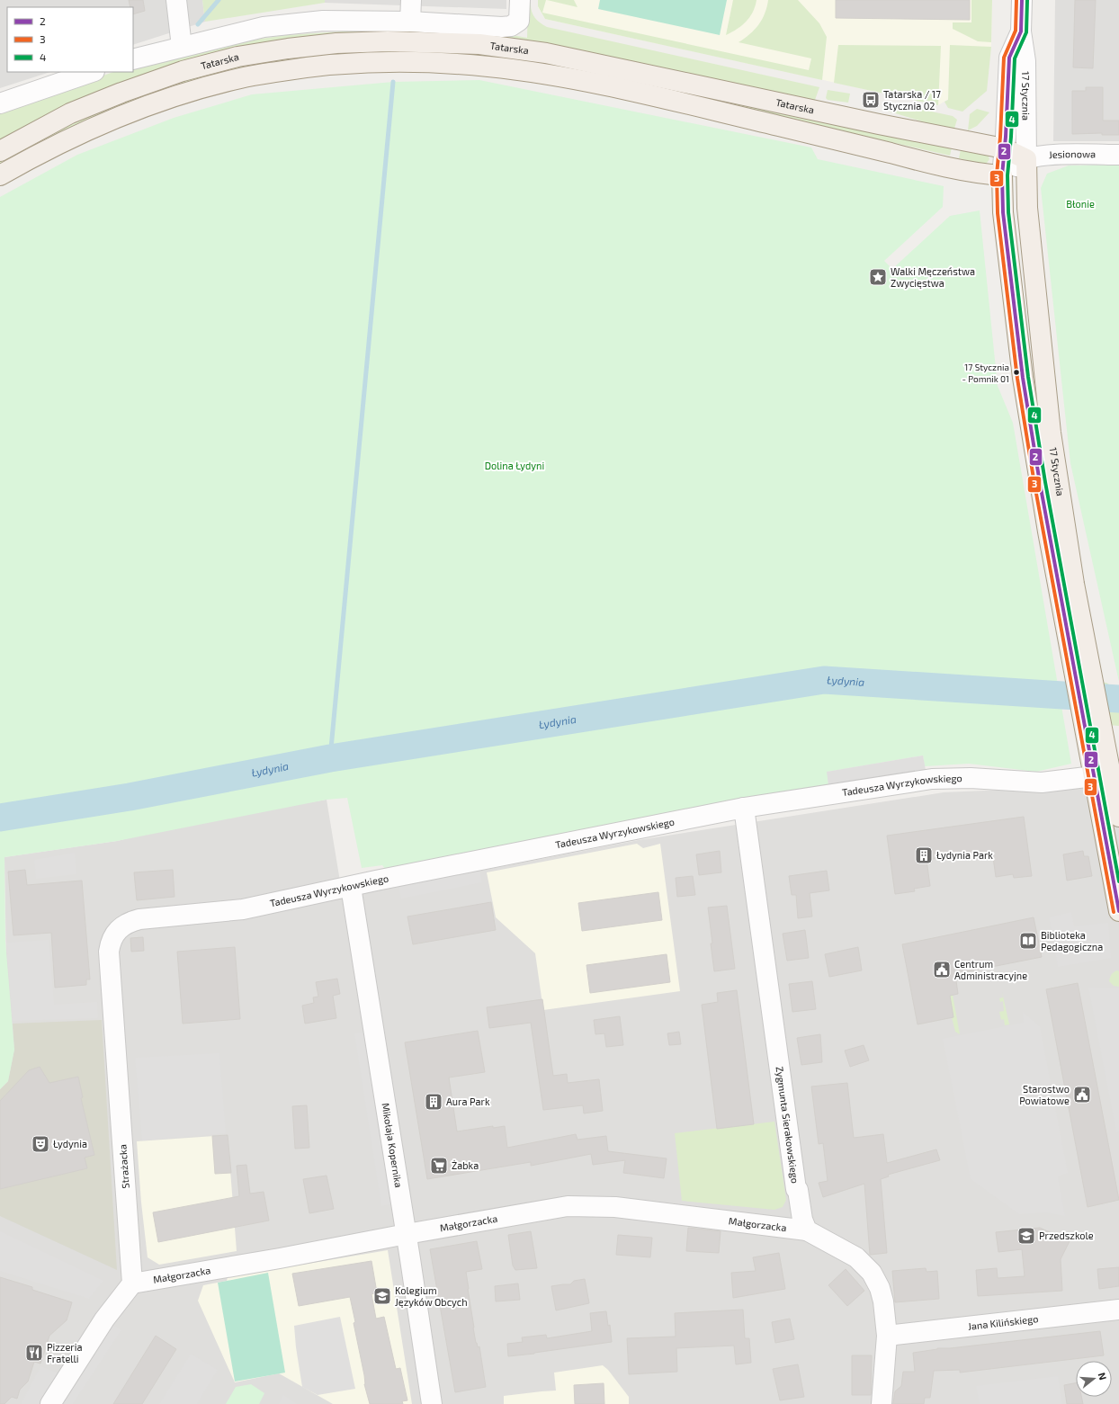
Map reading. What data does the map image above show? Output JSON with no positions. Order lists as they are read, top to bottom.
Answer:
{
  "streets": {
    "main road": ["Tatarska", "17 Stycznia"],
    "street": [
      "Jesionowa",
      "Tadeusza Wyrzykowskiego",
      "Zygmunta Sierakowskiego",
      "Mikołaja Kopernika",
      "Strażacka",
      "Małgorzacka",
      "Jana Kilińskiego"
    ]
  },
  "crossings": [
    ["Tatarska", "17 Stycznia"],
    ["Tatarska", "Jesionowa"],
    ["17 Stycznia", "Jesionowa"],
    ["17 Stycznia", "Tadeusza Wyrzykowskiego"],
    ["Tadeusza Wyrzykowskiego", "Zygmunta Sierakowskiego"],
    ["Tadeusza Wyrzykowskiego", "Mikołaja Kopernika"],
    ["Tadeusza Wyrzykowskiego", "Strażacka"],
    ["Zygmunta Sierakowskiego", "Małgorzacka"],
    ["Mikołaja Kopernika", "Małgorzacka"],
    ["Strażacka", "Małgorzacka"]
  ],
  "water": ["Łydynia"],
  "parks": ["Błonie", "Dolina Łydyni"],
  "places": {
    "bus stop": ["Tatarska / 17 Stycznia 02"],
    "place": ["Walki Męczeństwa Zwycięstwa"],
    "other": ["17 Stycznia - Pomnik 01"],
    "building": ["Łydynia Park", "Aura Park"],
    "library": ["Biblioteka Pedagogiczna"],
    "public building": ["Centrum Administracyjne", "Starostwo Powiatowe"],
    "theatre": ["Łydynia"],
    "supermarket": ["Żabka"],
    "school or university": ["Przedszkole", "Kolegium Języków Obcych"],
    "restaurant": ["Pizzeria Fratelli"]
  },
  "lines": ["transit line 2", "transit line 3", "transit line 4"],
  "legend": ["2", "3", "4"],
  "north": "right"
}
